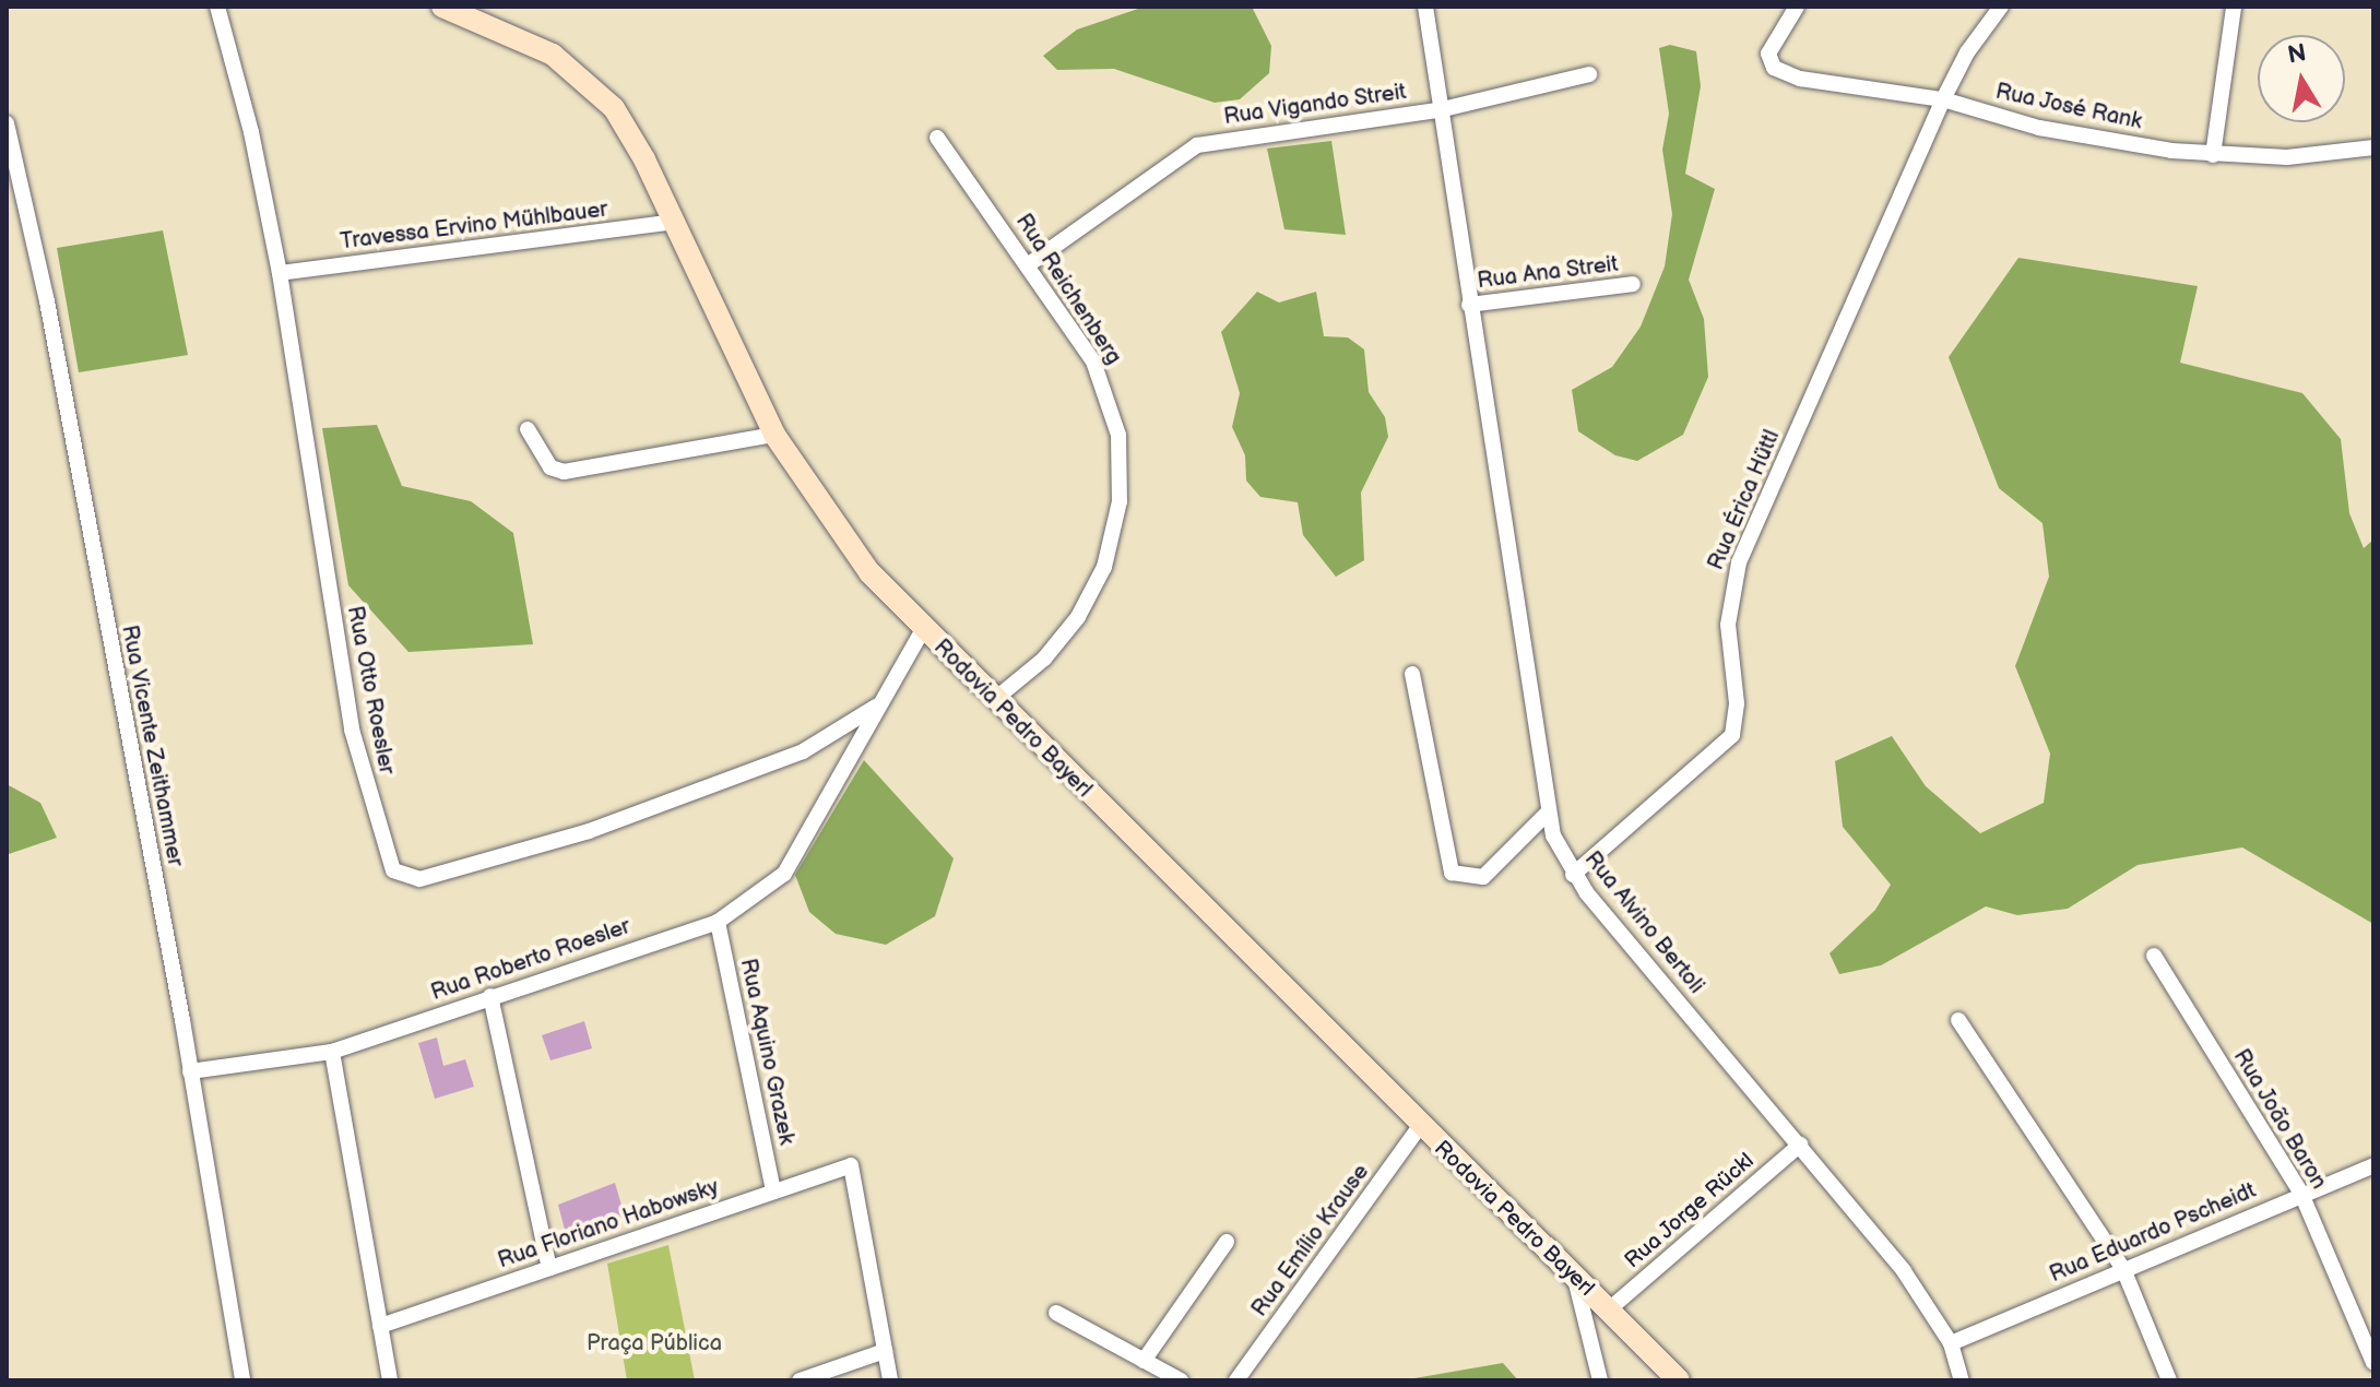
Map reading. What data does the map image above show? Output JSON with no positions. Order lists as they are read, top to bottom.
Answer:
{
  "streets": {
    "main road": ["Rodovia Pedro Bayerl"],
    "street": [
      "Rua Vigando Streit",
      "Rua José Rank",
      "Travessa Ervino Mühlbauer",
      "Rua Ana Streit",
      "Rua Reichenberg",
      "Rua Érica Hüttl",
      "Rua Otto Roesler",
      "Rua Vicente Zeithammer",
      "Rua Alvino Bertoli",
      "Rua Roberto Roesler",
      "Rua Aquino Grazek",
      "Rua João Baron",
      "Rua Jorge Rückl",
      "Rua Floriano Habowsky",
      "Rua Eduardo Pscheidt",
      "Rua Emílio Krause"
    ]
  },
  "crossings": [
    ["Rua Vigando Streit", "Rua Reichenberg"],
    ["Rua Vigando Streit", "Rua Alvino Bertoli"],
    ["Rua José Rank", "Rua Érica Hüttl"],
    ["Travessa Ervino Mühlbauer", "Rua Otto Roesler"],
    ["Travessa Ervino Mühlbauer", "Rodovia Pedro Bayerl"],
    ["Rua Ana Streit", "Rua Alvino Bertoli"],
    ["Rua Reichenberg", "Rodovia Pedro Bayerl"],
    ["Rua Érica Hüttl", "Rua Alvino Bertoli"],
    ["Rua Otto Roesler", "Rua Roberto Roesler"],
    ["Rodovia Pedro Bayerl", "Rua Roberto Roesler"],
    ["Rodovia Pedro Bayerl", "Rua Jorge Rückl"],
    ["Rodovia Pedro Bayerl", "Rua Emílio Krause"],
    ["Rua Vicente Zeithammer", "Rua Roberto Roesler"],
    ["Rua Alvino Bertoli", "Rua Jorge Rückl"],
    ["Rua Alvino Bertoli", "Rua Eduardo Pscheidt"],
    ["Rua Roberto Roesler", "Rua Aquino Grazek"],
    ["Rua Aquino Grazek", "Rua Floriano Habowsky"],
    ["Rua João Baron", "Rua Eduardo Pscheidt"]
  ],
  "parks": ["Praça Pública"],
  "north": "top"
}
